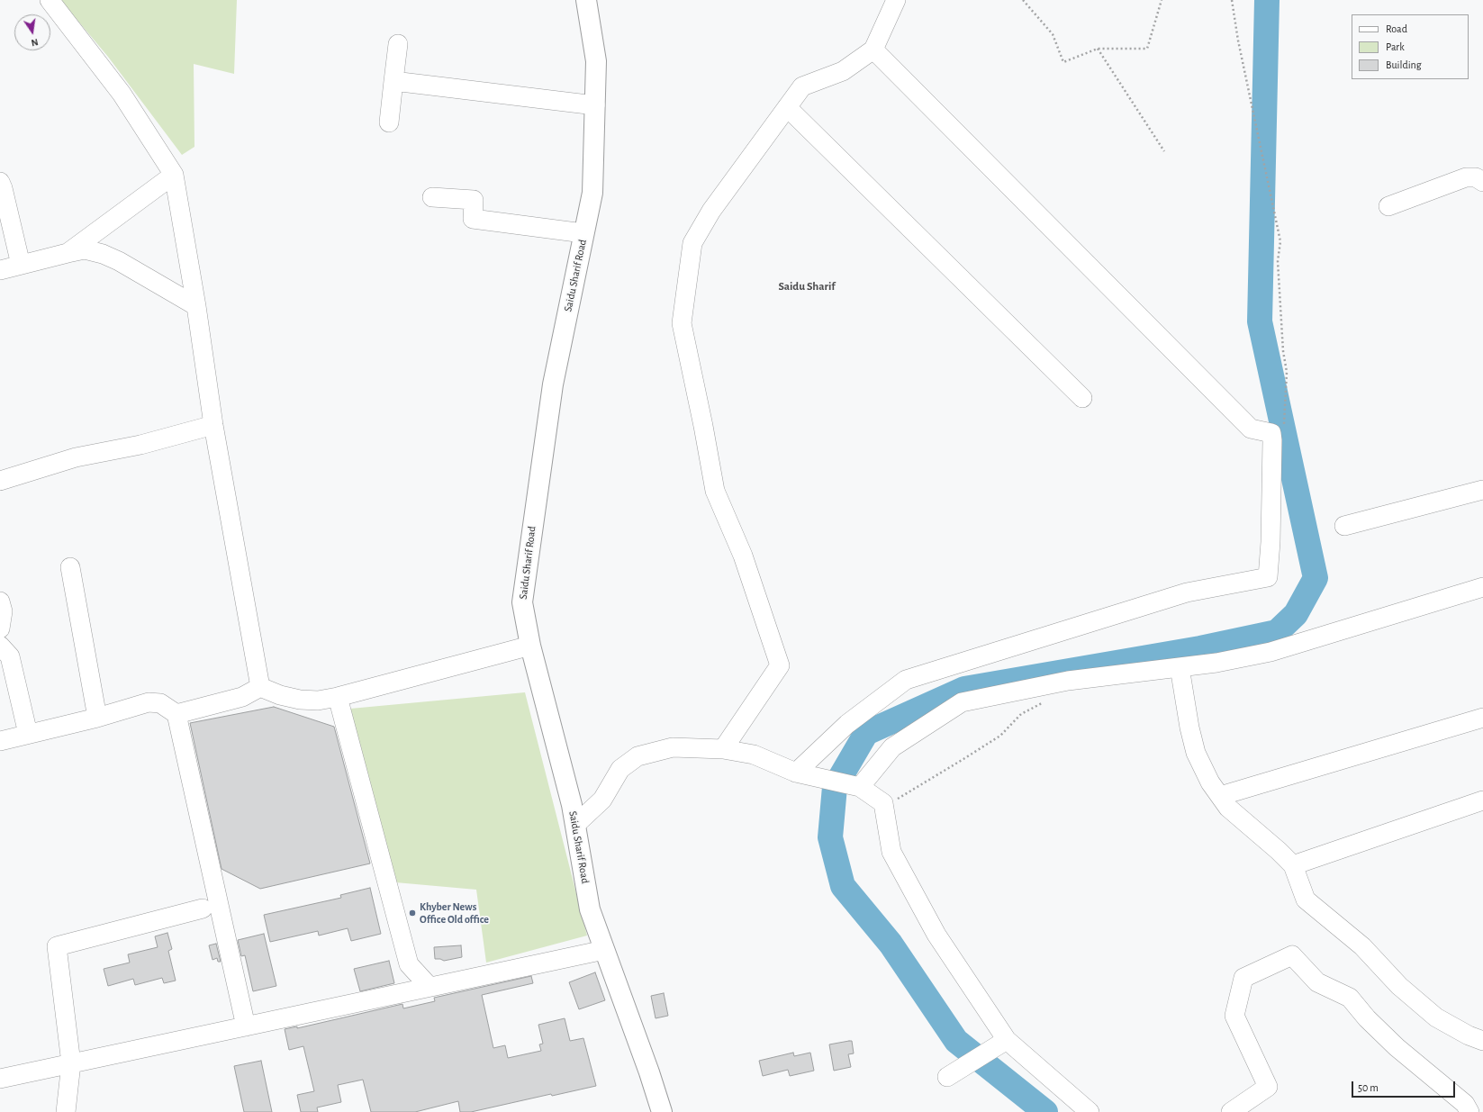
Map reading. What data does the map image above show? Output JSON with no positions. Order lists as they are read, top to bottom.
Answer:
{
  "streets": {
    "main road": ["Saidu Sharif Road"]
  },
  "districts": ["Saidu Sharif"],
  "places": ["Khyber News Office Old office"],
  "legend": ["Road", "Park", "Building"],
  "scale_bar": "50 m",
  "north": "bottom"
}
